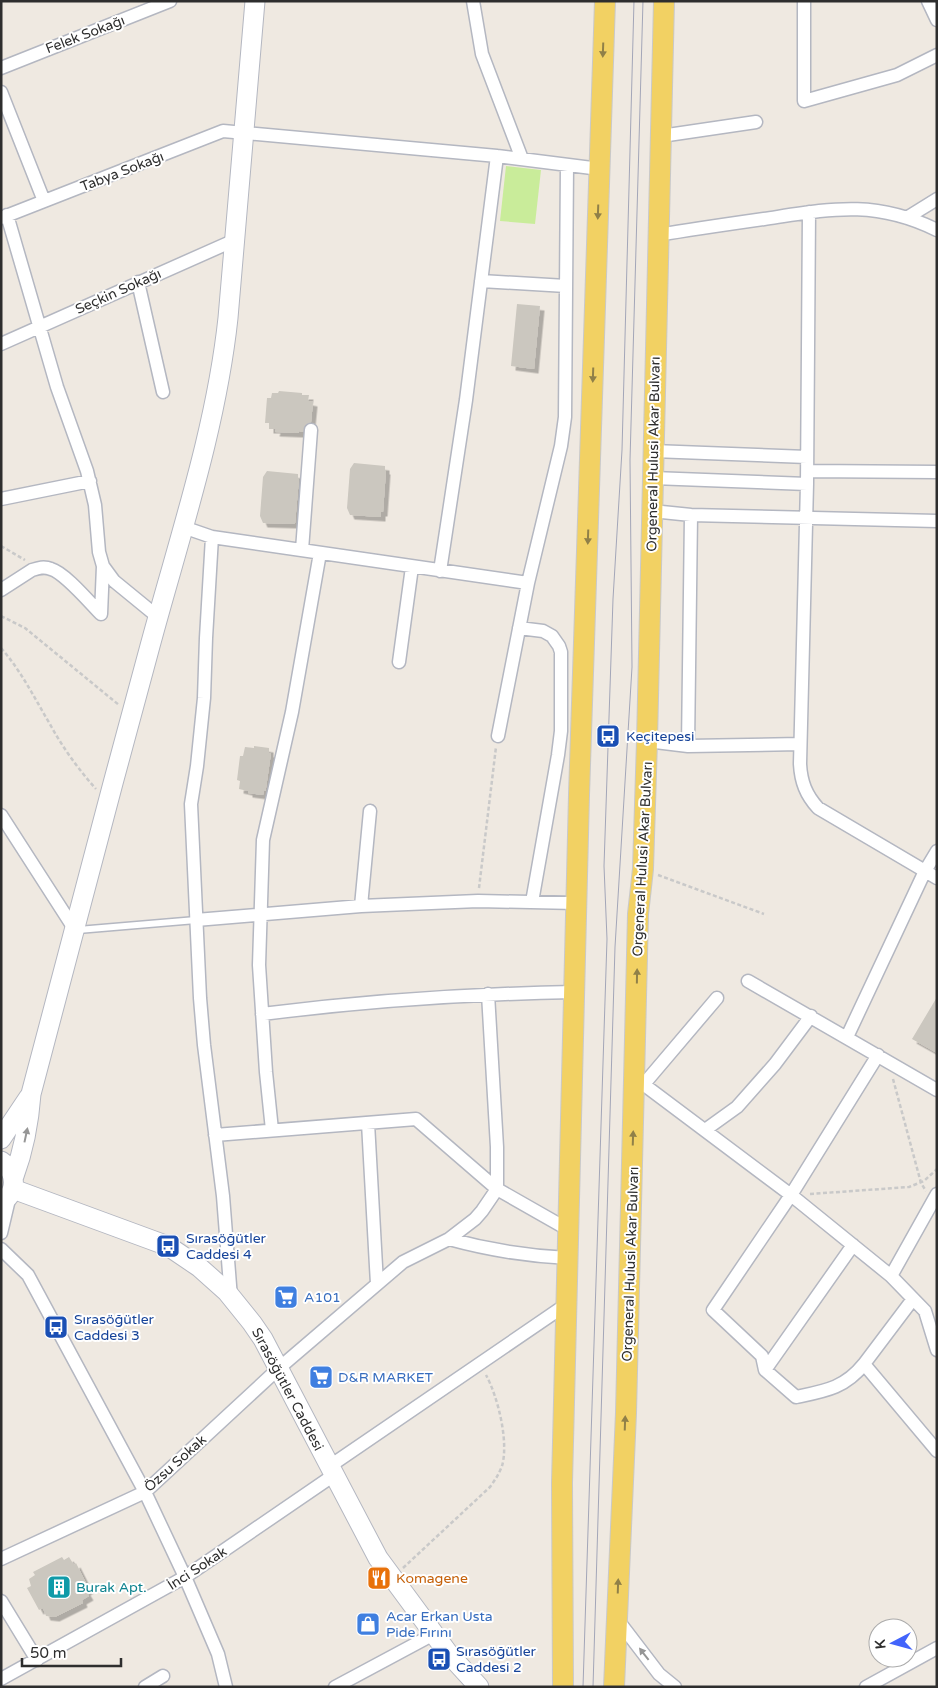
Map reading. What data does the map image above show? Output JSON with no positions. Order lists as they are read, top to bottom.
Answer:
{
  "streets": {
    "main road": ["Orgeneral Hulusi Akar Bulvarı"],
    "street": [
      "Felek Sokağı",
      "Tabya Sokağı",
      "Seçkin Sokağı",
      "Sırasöğütler Caddesi",
      "Özsu Sokak",
      "İnci Sokak"
    ]
  },
  "crossings": [
    ["Sırasöğütler Caddesi", "Özsu Sokak"],
    ["Sırasöğütler Caddesi", "İnci Sokak"]
  ],
  "places": {
    "bus stop": [
      "Keçitepesi",
      "Sırasöğütler Caddesi 4",
      "Sırasöğütler Caddesi 3",
      "Sırasöğütler Caddesi 2"
    ],
    "supermarket": ["A101", "D&R MARKET"],
    "restaurant": ["Komagene"],
    "building": ["Burak Apt."],
    "shop": ["Acar Erkan Usta Pide Fırını"]
  },
  "scale_bar": "50 m",
  "north": "left"
}
